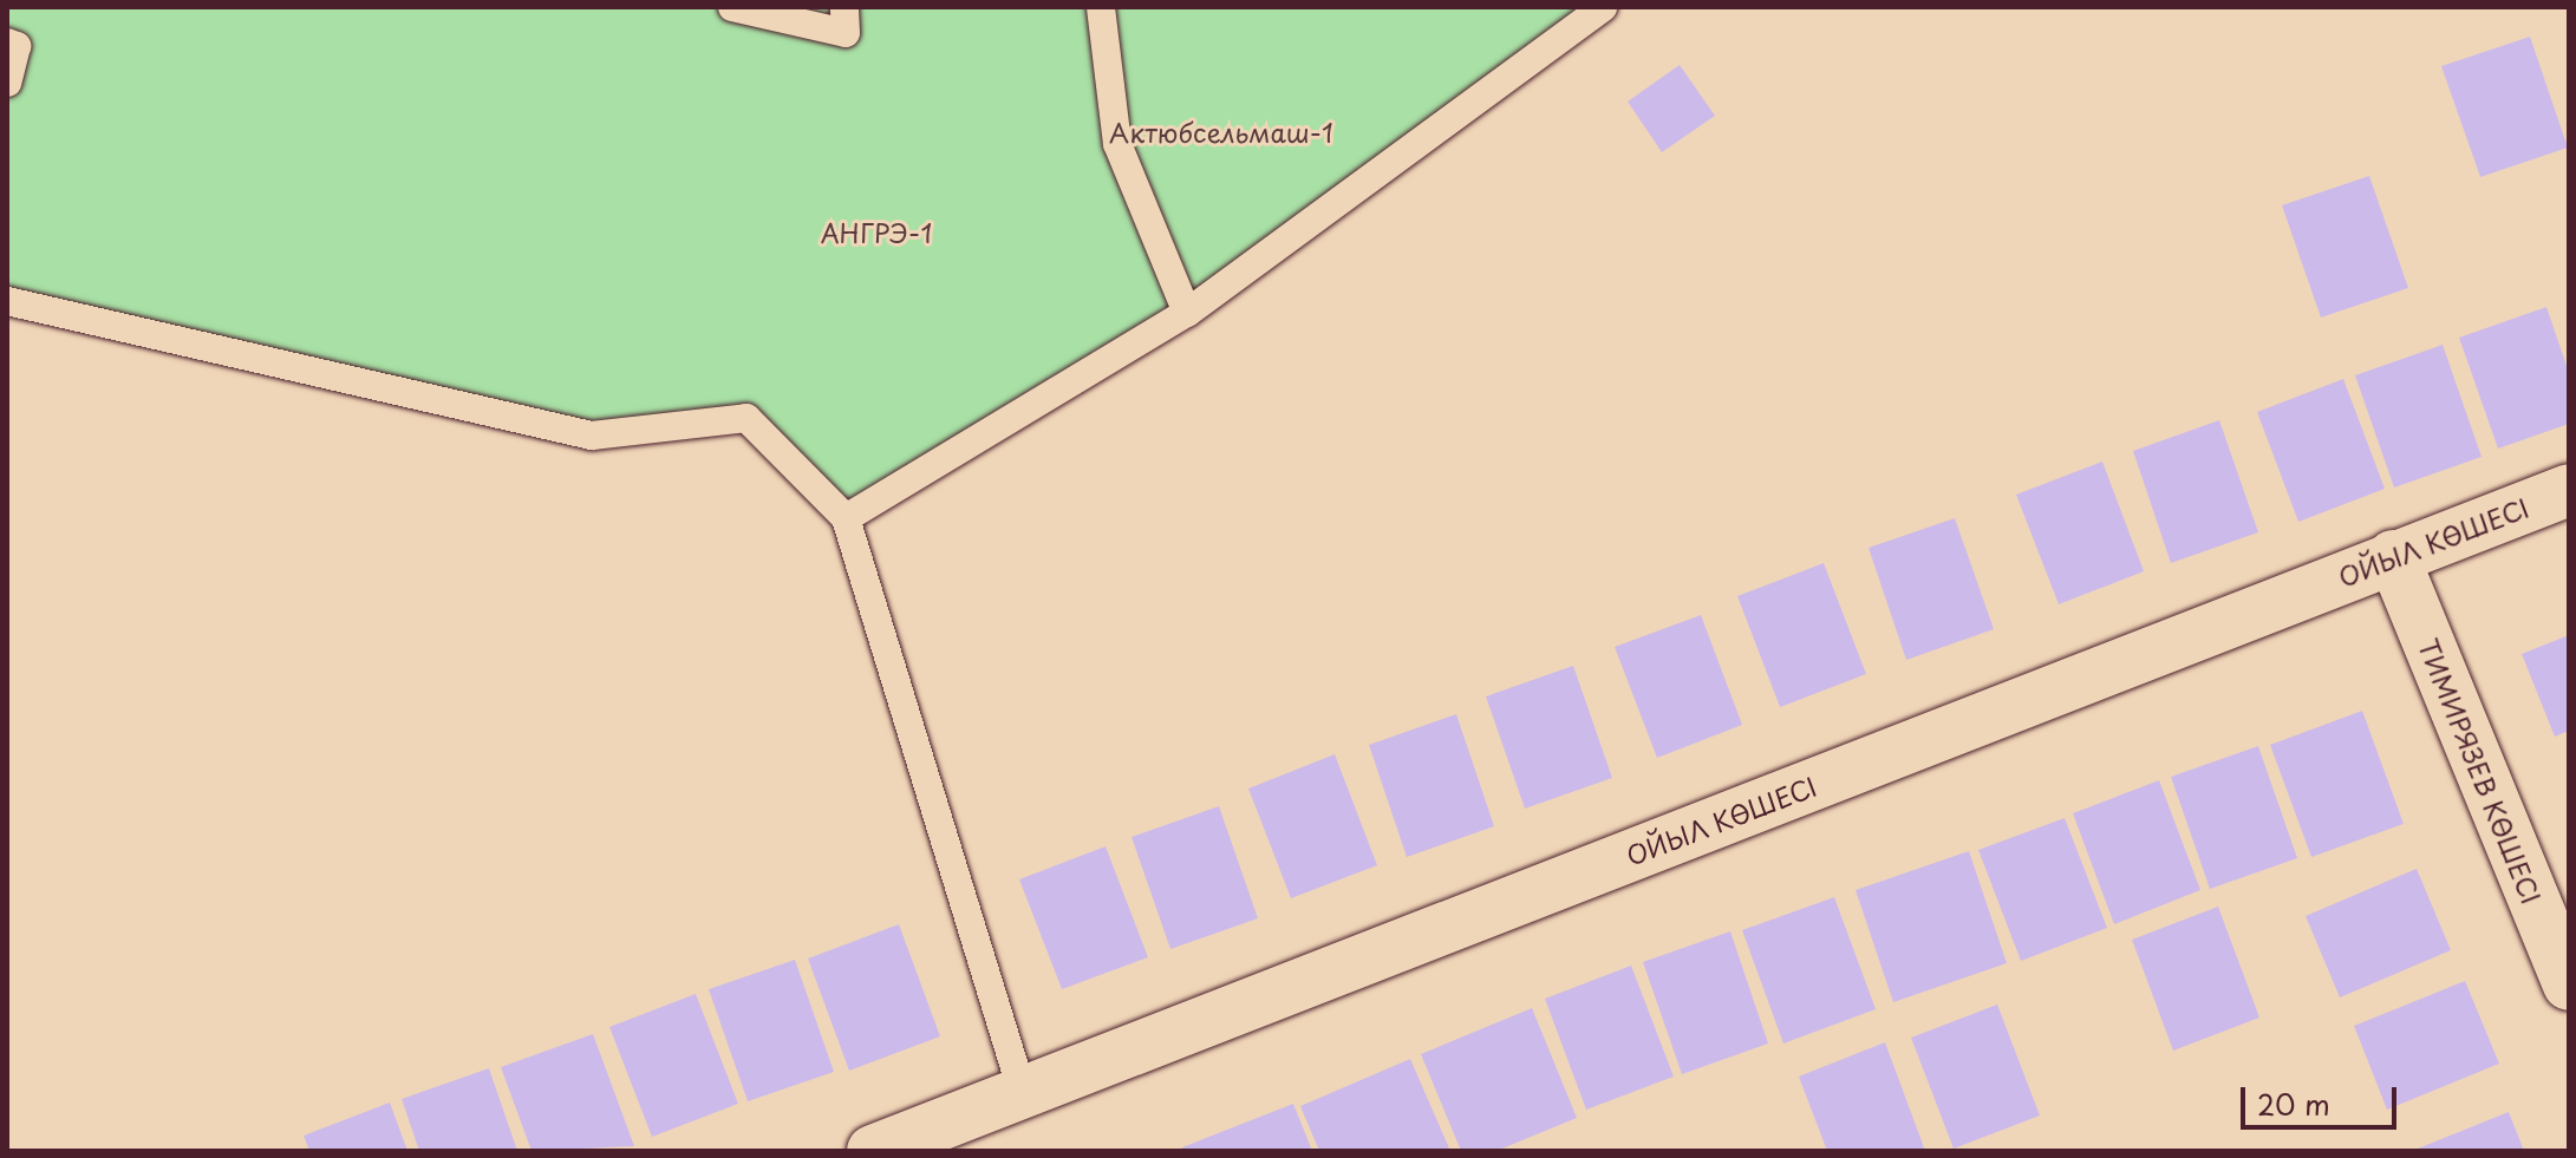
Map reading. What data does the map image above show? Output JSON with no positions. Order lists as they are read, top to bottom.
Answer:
{
  "streets": {
    "street": ["ОЙЫЛ КӨШЕСІ", "ТИМИРЯЗЕВ КӨШЕСІ"]
  },
  "crossings": [
    ["ОЙЫЛ КӨШЕСІ", "ТИМИРЯЗЕВ КӨШЕСІ"]
  ],
  "parks": ["Актюбсельмаш-1", "АНГРЭ-1"],
  "scale_bar": "20 m"
}
